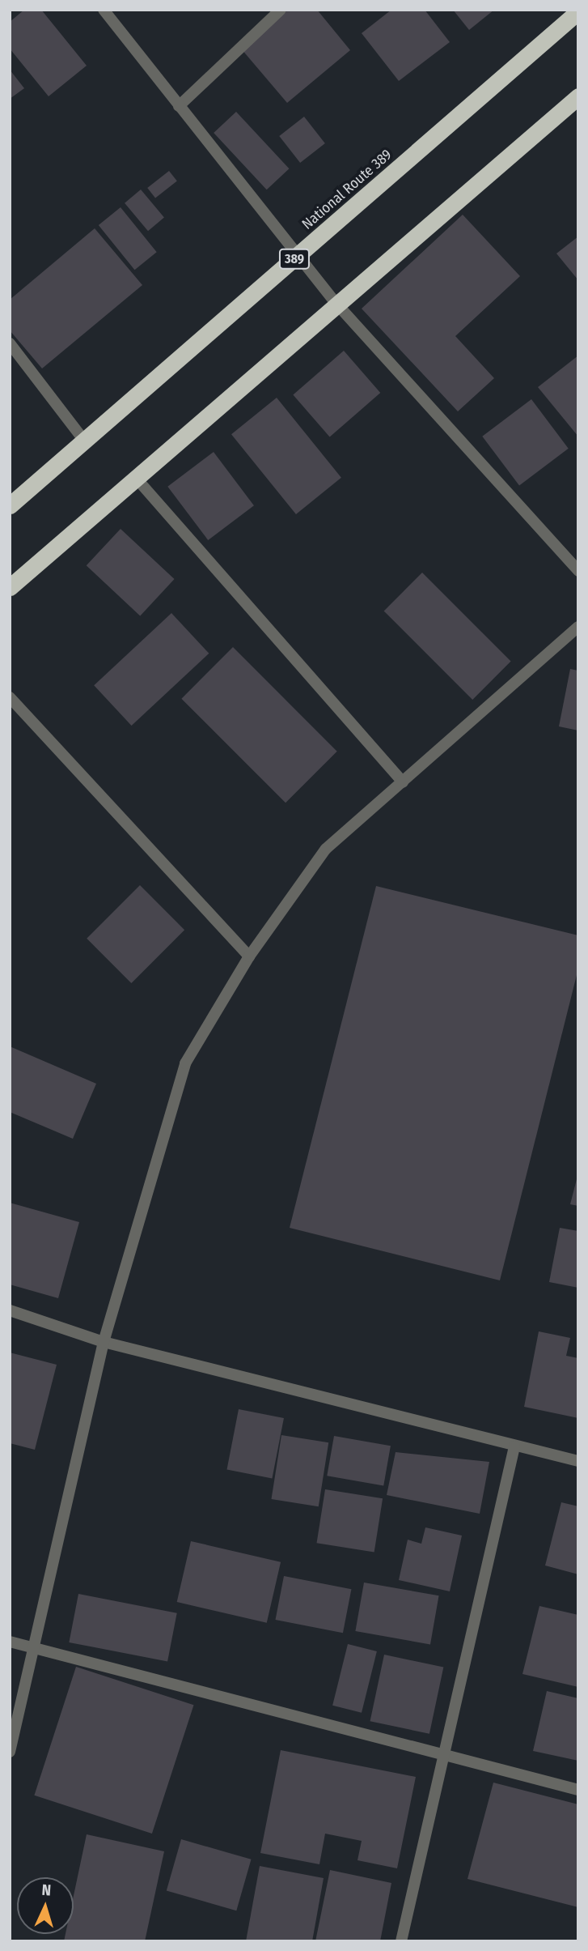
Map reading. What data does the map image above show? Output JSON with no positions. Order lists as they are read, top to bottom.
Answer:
{
  "streets": {
    "highway": ["National Route 389", "389"]
  },
  "north": "top"
}
